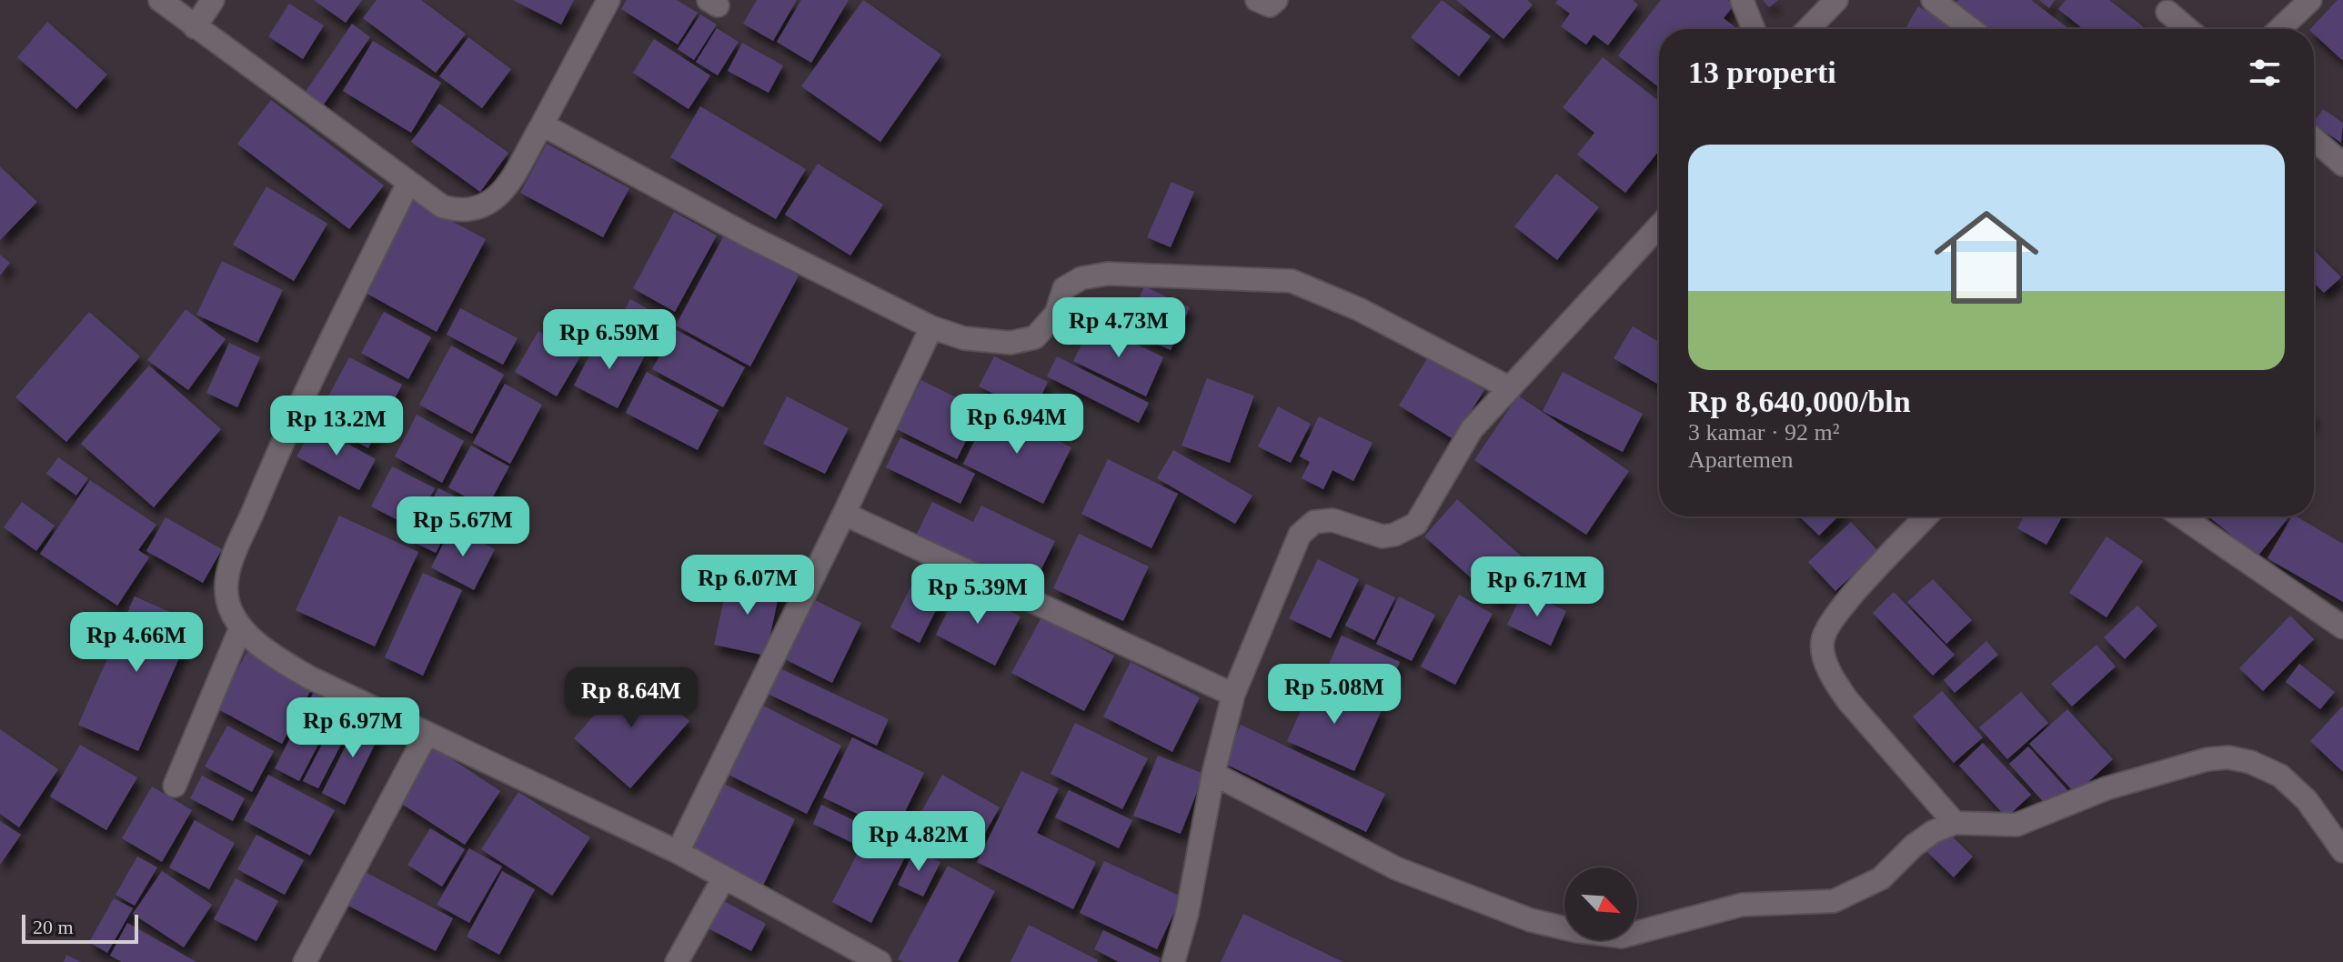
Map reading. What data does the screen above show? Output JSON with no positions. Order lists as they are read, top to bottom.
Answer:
{
  "scale_bar": "20 m",
  "north": "bottom right",
  "page": {
    "heading": "13 properti",
    "list": [
      {
        "name": "Rp 8,640,000/bln",
        "note": "3 kamar · 92 m² · Apartemen"
      }
    ],
    "price": [
      "Rp 4.73M",
      "Rp 6.59M",
      "Rp 6.94M",
      "Rp 13.2M",
      "Rp 5.67M",
      "Rp 6.07M",
      "Rp 6.71M",
      "Rp 5.39M",
      "Rp 4.66M",
      "Rp 5.08M",
      "Rp 8.64M",
      "Rp 6.97M",
      "Rp 4.82M"
    ],
    "scale": "20 m"
  }
}
